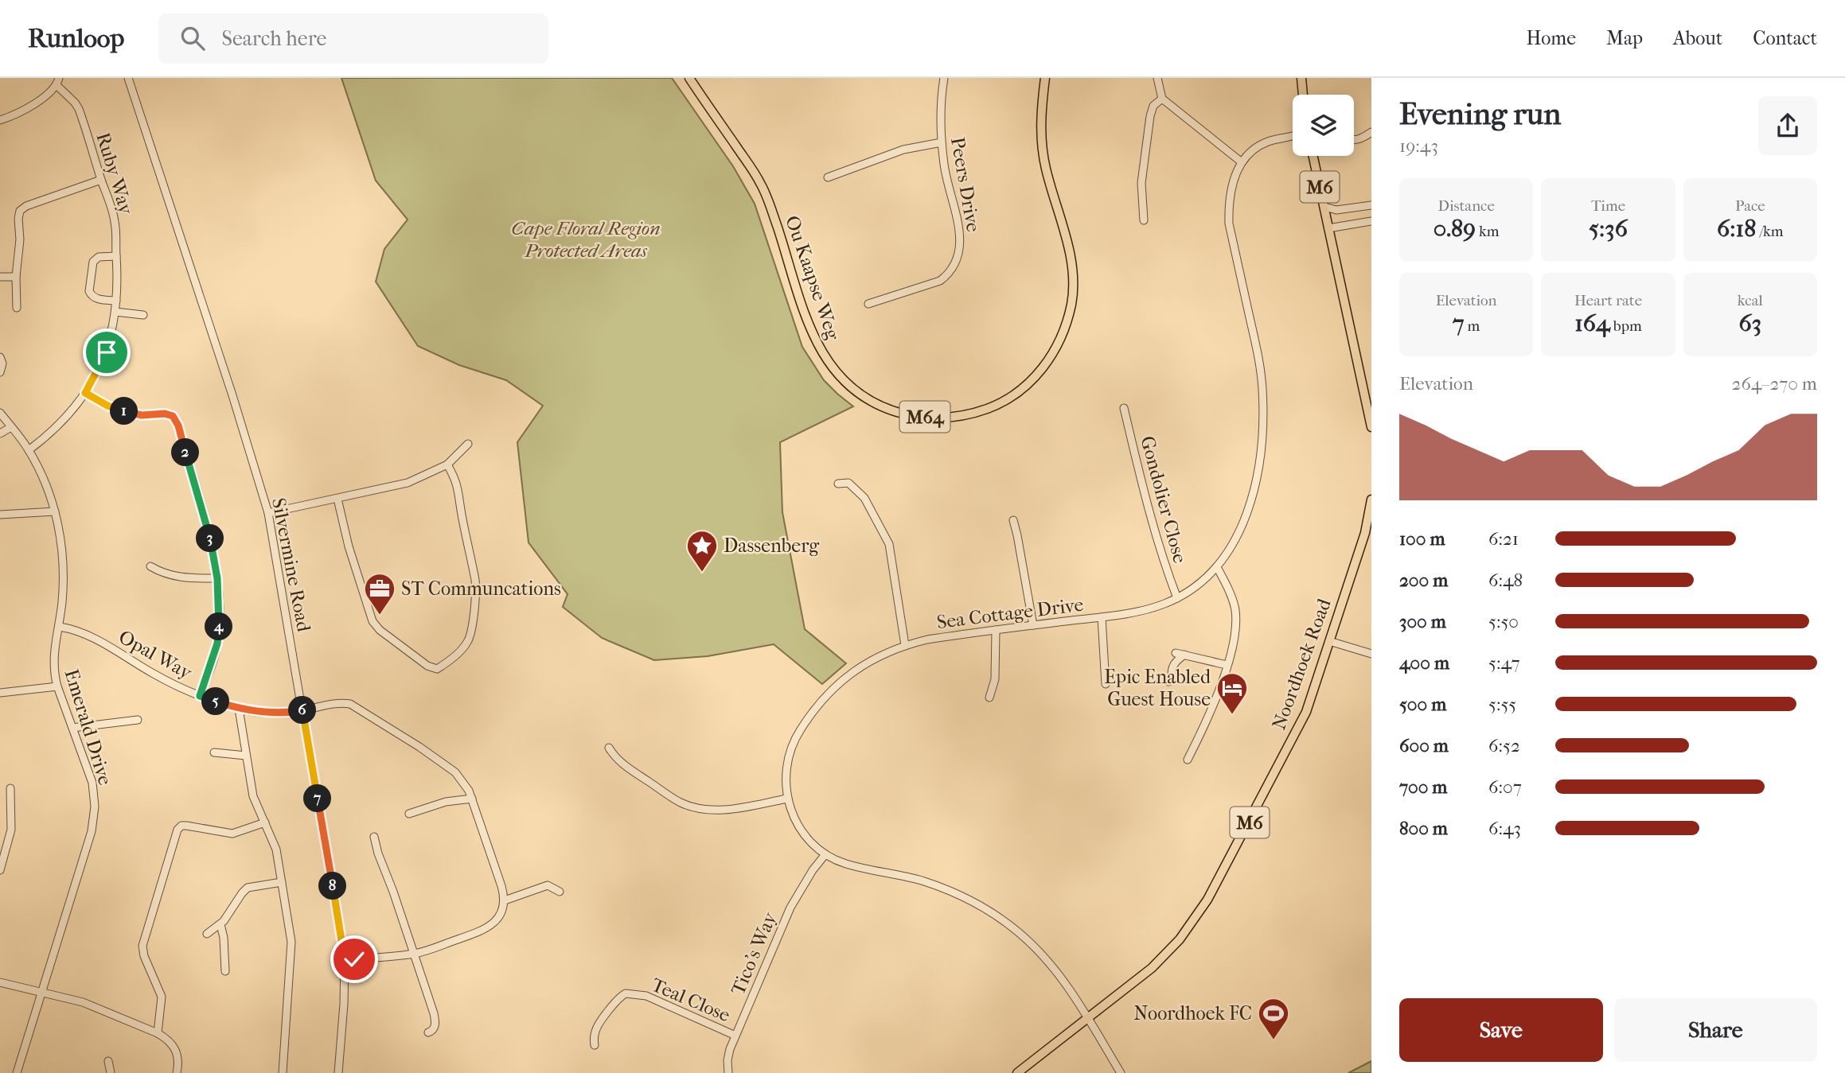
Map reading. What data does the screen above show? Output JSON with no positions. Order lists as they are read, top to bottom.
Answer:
{
  "streets": {
    "main road": [
      "M6",
      "Ou Kaapse Weg",
      "M64",
      "Noordhoek Road"
    ],
    "street": [
      "Ruby Way",
      "Peers Drive",
      "Gondolier Close",
      "Silvermine Road",
      "Sea Cottage Drive",
      "Opal Way",
      "Emerald Drive",
      "Tico's Way",
      "Teal Close"
    ]
  },
  "crossings": [
    ["Ruby Way", "Emerald Drive"],
    ["Gondolier Close", "Sea Cottage Drive"],
    ["Silvermine Road", "Opal Way"],
    ["Sea Cottage Drive", "Noordhoek Road"],
    ["Sea Cottage Drive", "Tico's Way"],
    ["Opal Way", "Emerald Drive"],
    ["Tico's Way", "Teal Close"]
  ],
  "parks": ["Cape Floral Region Protected Areas"],
  "places": {
    "place": ["Dassenberg"],
    "office": ["ST Communcations"],
    "hotel": ["Epic Enabled Guest House"],
    "sports": ["Noordhoek FC"]
  },
  "page": {
    "header": "Runloop",
    "search": "Search here",
    "nav": [
      "Home",
      "Map",
      "About",
      "Contact"
    ],
    "heading": ["Evening run", "19:43"],
    "stats": [
      ["Distance", "0.89 km"],
      ["Time", "5:36"],
      ["Pace", "6:18 /km"],
      ["Elevation", "7 m"],
      ["Heart rate", "164 bpm"],
      ["kcal", "63"]
    ],
    "chart": ["Elevation", "264–270 m"],
    "pins": [
      "1",
      "2",
      "3",
      "4",
      "5",
      "6",
      "7",
      "8"
    ],
    "list": [
      {
        "name": "100 m",
        "note": "6:21"
      },
      {
        "name": "200 m",
        "note": "6:48"
      },
      {
        "name": "300 m",
        "note": "5:50"
      },
      {
        "name": "400 m",
        "note": "5:47"
      },
      {
        "name": "500 m",
        "note": "5:55"
      },
      {
        "name": "600 m",
        "note": "6:52"
      },
      {
        "name": "700 m",
        "note": "6:07"
      },
      {
        "name": "800 m",
        "note": "6:43"
      }
    ],
    "buttons": ["Save", "Share"]
  }
}
